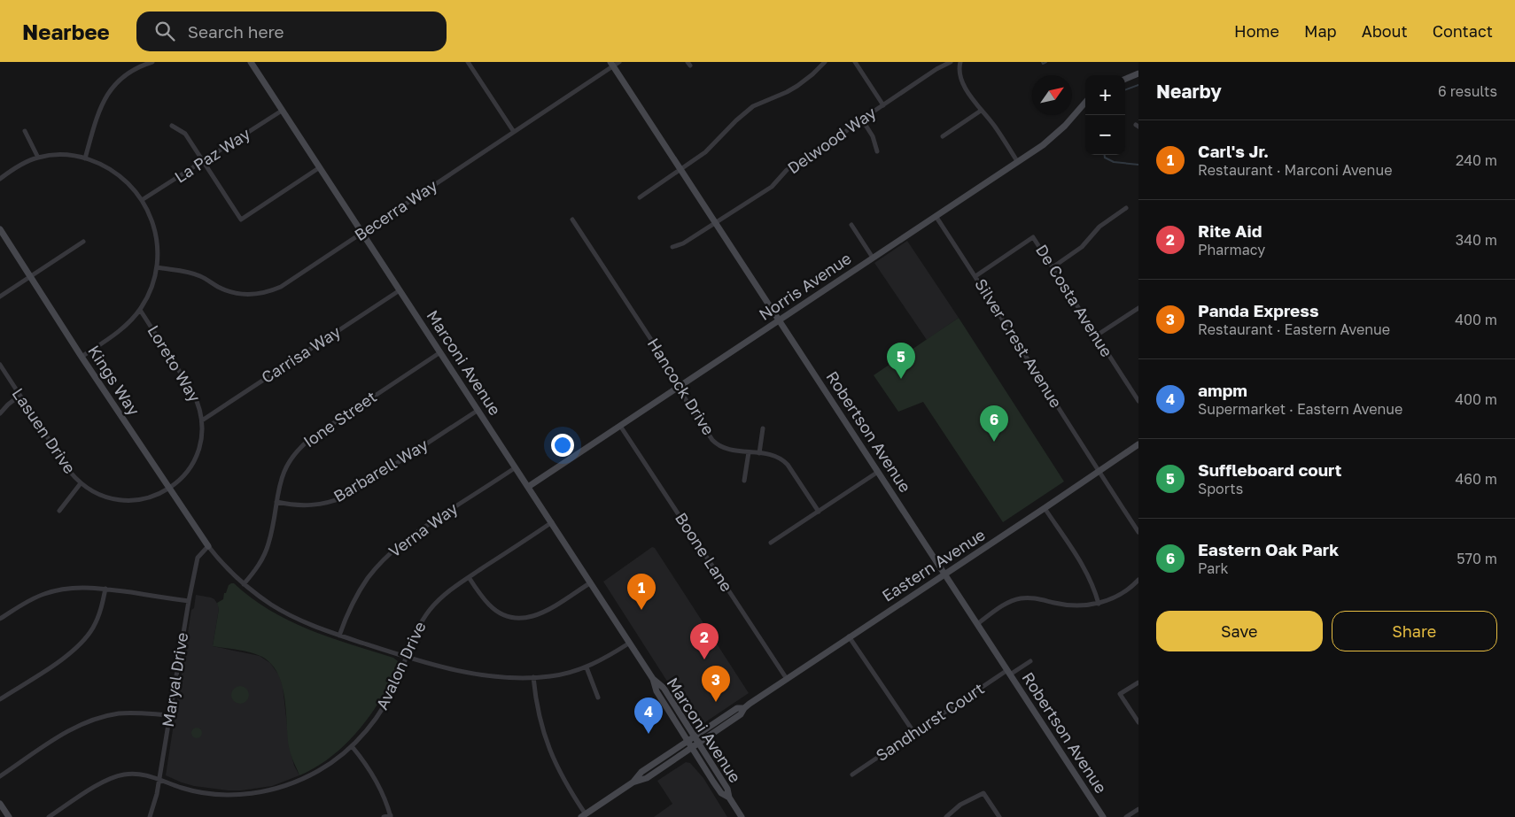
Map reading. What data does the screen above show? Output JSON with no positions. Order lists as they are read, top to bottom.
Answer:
{
  "streets": {
    "street": [
      "Delwood Way",
      "La Paz Way",
      "Becerra Way",
      "Norris Avenue",
      "De Costa Avenue",
      "Silver Crest Avenue",
      "Carrisa Way",
      "Marconi Avenue",
      "Loreto Way",
      "Kings Way",
      "Hancock Drive",
      "Ione Street",
      "Lasuen Drive",
      "Robertson Avenue",
      "Barbarell Way",
      "Verna Way",
      "Boone Lane",
      "Eastern Avenue",
      "Avalon Drive",
      "Maryal Drive",
      "Sandhurst Court"
    ]
  },
  "crossings": [
    ["Delwood Way", "Robertson Avenue"],
    ["La Paz Way", "Marconi Avenue"],
    ["Becerra Way", "Marconi Avenue"],
    ["Becerra Way", "Robertson Avenue"],
    ["Norris Avenue", "Silver Crest Avenue"],
    ["Norris Avenue", "Marconi Avenue"],
    ["Norris Avenue", "Hancock Drive"],
    ["Norris Avenue", "Robertson Avenue"],
    ["Norris Avenue", "Boone Lane"],
    ["De Costa Avenue", "Silver Crest Avenue"],
    ["Silver Crest Avenue", "Eastern Avenue"],
    ["Carrisa Way", "Marconi Avenue"],
    ["Carrisa Way", "Loreto Way"],
    ["Marconi Avenue", "Ione Street"],
    ["Marconi Avenue", "Barbarell Way"],
    ["Marconi Avenue", "Verna Way"],
    ["Marconi Avenue", "Eastern Avenue"],
    ["Marconi Avenue", "Avalon Drive"],
    ["Loreto Way", "Kings Way"],
    ["Loreto Way", "Lasuen Drive"],
    ["Kings Way", "Lasuen Drive"],
    ["Kings Way", "Maryal Drive"],
    ["Ione Street", "Barbarell Way"],
    ["Robertson Avenue", "Eastern Avenue"],
    ["Robertson Avenue", "Sandhurst Court"],
    ["Boone Lane", "Eastern Avenue"],
    ["Avalon Drive", "Maryal Drive"]
  ],
  "north": "top right",
  "page": {
    "header": "Nearbee",
    "search": "Search here",
    "nav": [
      "Home",
      "Map",
      "About",
      "Contact"
    ],
    "heading": ["Nearby", "6 results"],
    "map_buttons": ["+", "−"],
    "list": [
      {
        "mark": "1",
        "name": "Carl's Jr.",
        "note": "Restaurant · Marconi Avenue",
        "value": "240 m"
      },
      {
        "mark": "2",
        "name": "Rite Aid",
        "note": "Pharmacy",
        "value": "340 m"
      },
      {
        "mark": "3",
        "name": "Panda Express",
        "note": "Restaurant · Eastern Avenue",
        "value": "400 m"
      },
      {
        "mark": "4",
        "name": "ampm",
        "note": "Supermarket · Eastern Avenue",
        "value": "400 m"
      },
      {
        "mark": "5",
        "name": "Suffleboard court",
        "note": "Sports",
        "value": "460 m"
      },
      {
        "mark": "6",
        "name": "Eastern Oak Park",
        "note": "Park",
        "value": "570 m"
      }
    ],
    "pins": [
      "5",
      "6",
      "1",
      "2",
      "3",
      "4"
    ],
    "buttons": ["Save", "Share"]
  }
}
